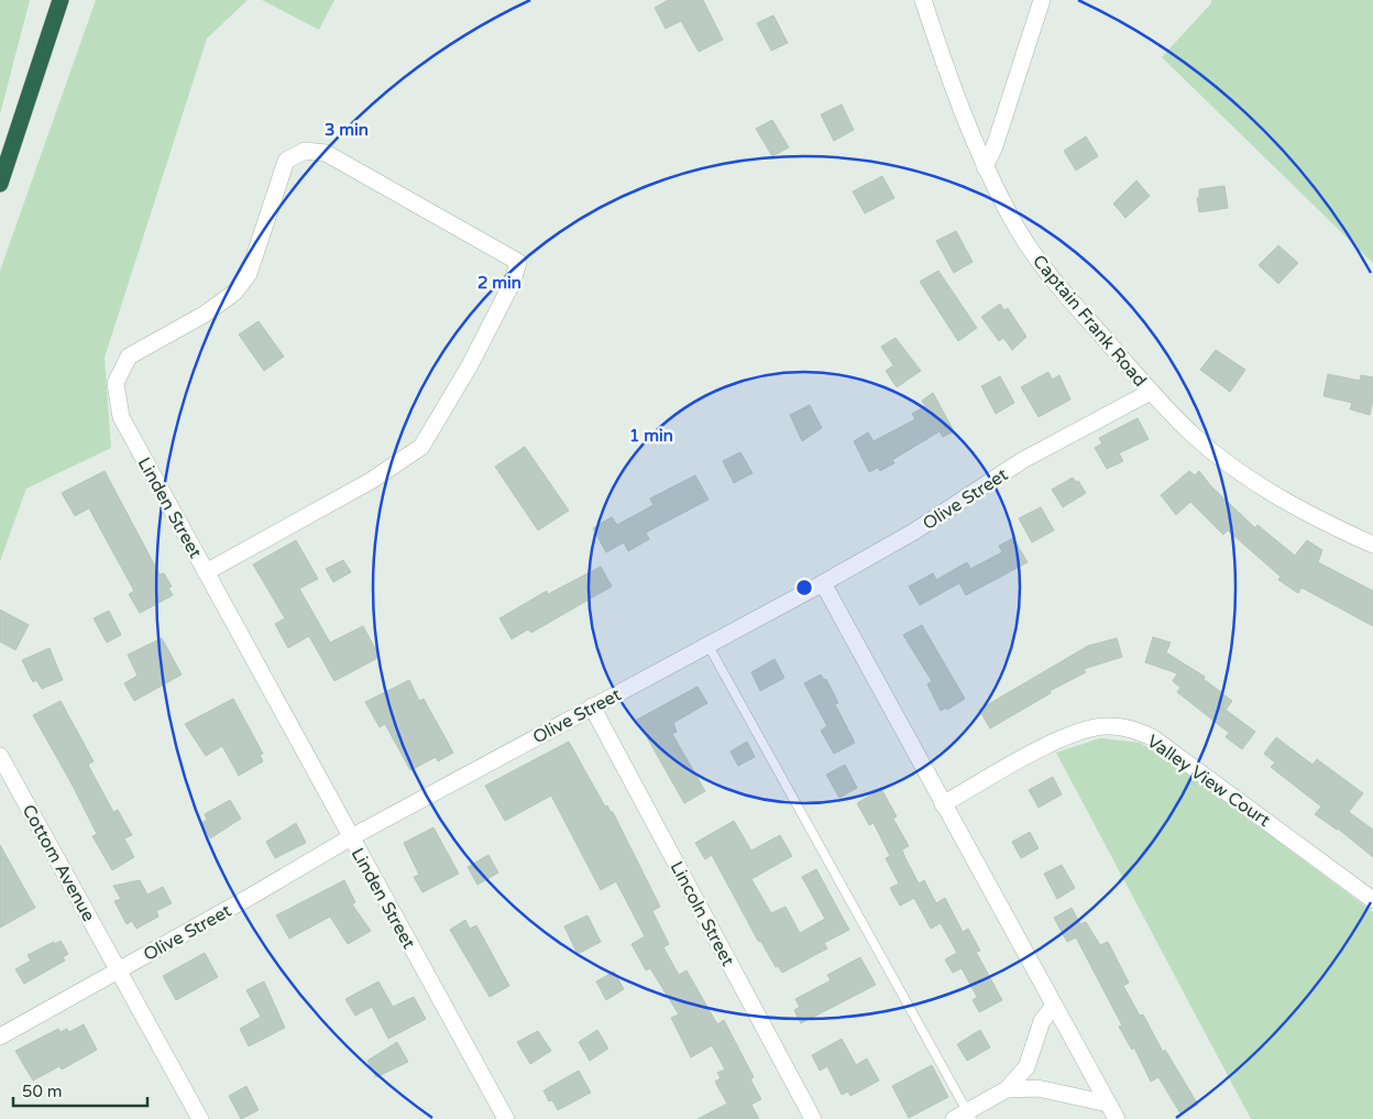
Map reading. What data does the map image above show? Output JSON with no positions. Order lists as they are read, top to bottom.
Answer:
{
  "streets": {
    "street": [
      "Captain Frank Road",
      "Olive Street",
      "Linden Street",
      "Valley View Court",
      "Cottom Avenue",
      "Lincoln Street"
    ]
  },
  "crossings": [
    ["Captain Frank Road", "Olive Street"],
    ["Olive Street", "Linden Street"],
    ["Olive Street", "Cottom Avenue"],
    ["Olive Street", "Lincoln Street"]
  ],
  "scale_bar": "50 m",
  "rings": ["3 min", "2 min", "1 min"]
}
